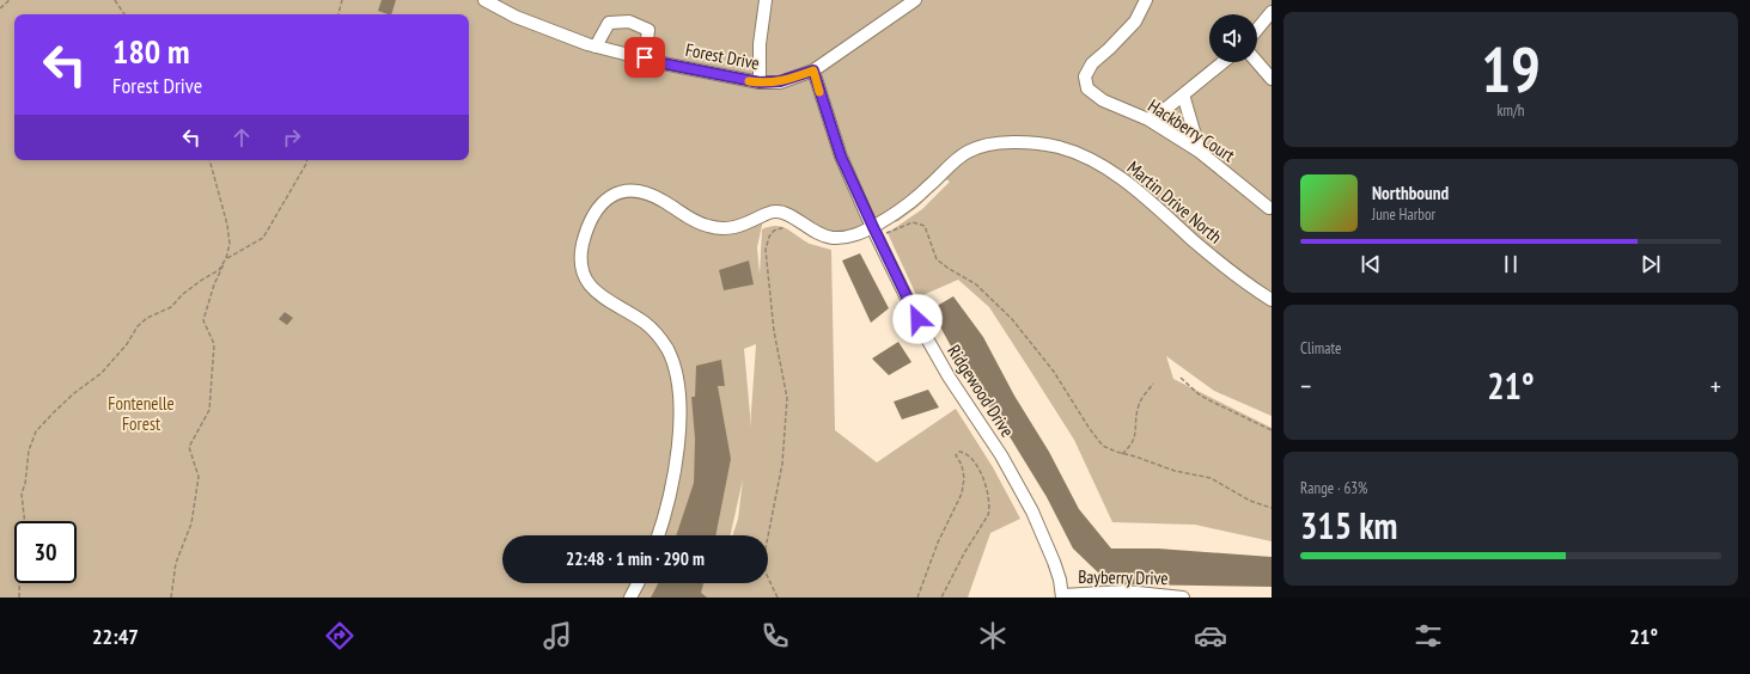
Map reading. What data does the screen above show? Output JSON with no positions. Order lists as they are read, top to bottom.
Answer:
{
  "streets": {
    "street": [
      "Forest Drive",
      "Hackberry Court",
      "Martin Drive North",
      "Ridgewood Drive",
      "Bayberry Drive"
    ]
  },
  "crossings": [
    ["Forest Drive", "Ridgewood Drive"],
    ["Martin Drive North", "Ridgewood Drive"],
    ["Ridgewood Drive", "Bayberry Drive"]
  ],
  "parks": ["Fontenelle Forest"],
  "page": {
    "tile": [
      ["19", "km/h"],
      "Climate",
      ["Range · 63%", "315 km"]
    ],
    "turn": ["180 m", "Forest Drive"],
    "song": ["Northbound", "June Harbor"],
    "heat": ["−", "21°", "+"],
    "limit": "30",
    "trip": "22:48 · 1 min · 290 m",
    "tabs": ["22:47", "21°"]
  }
}
